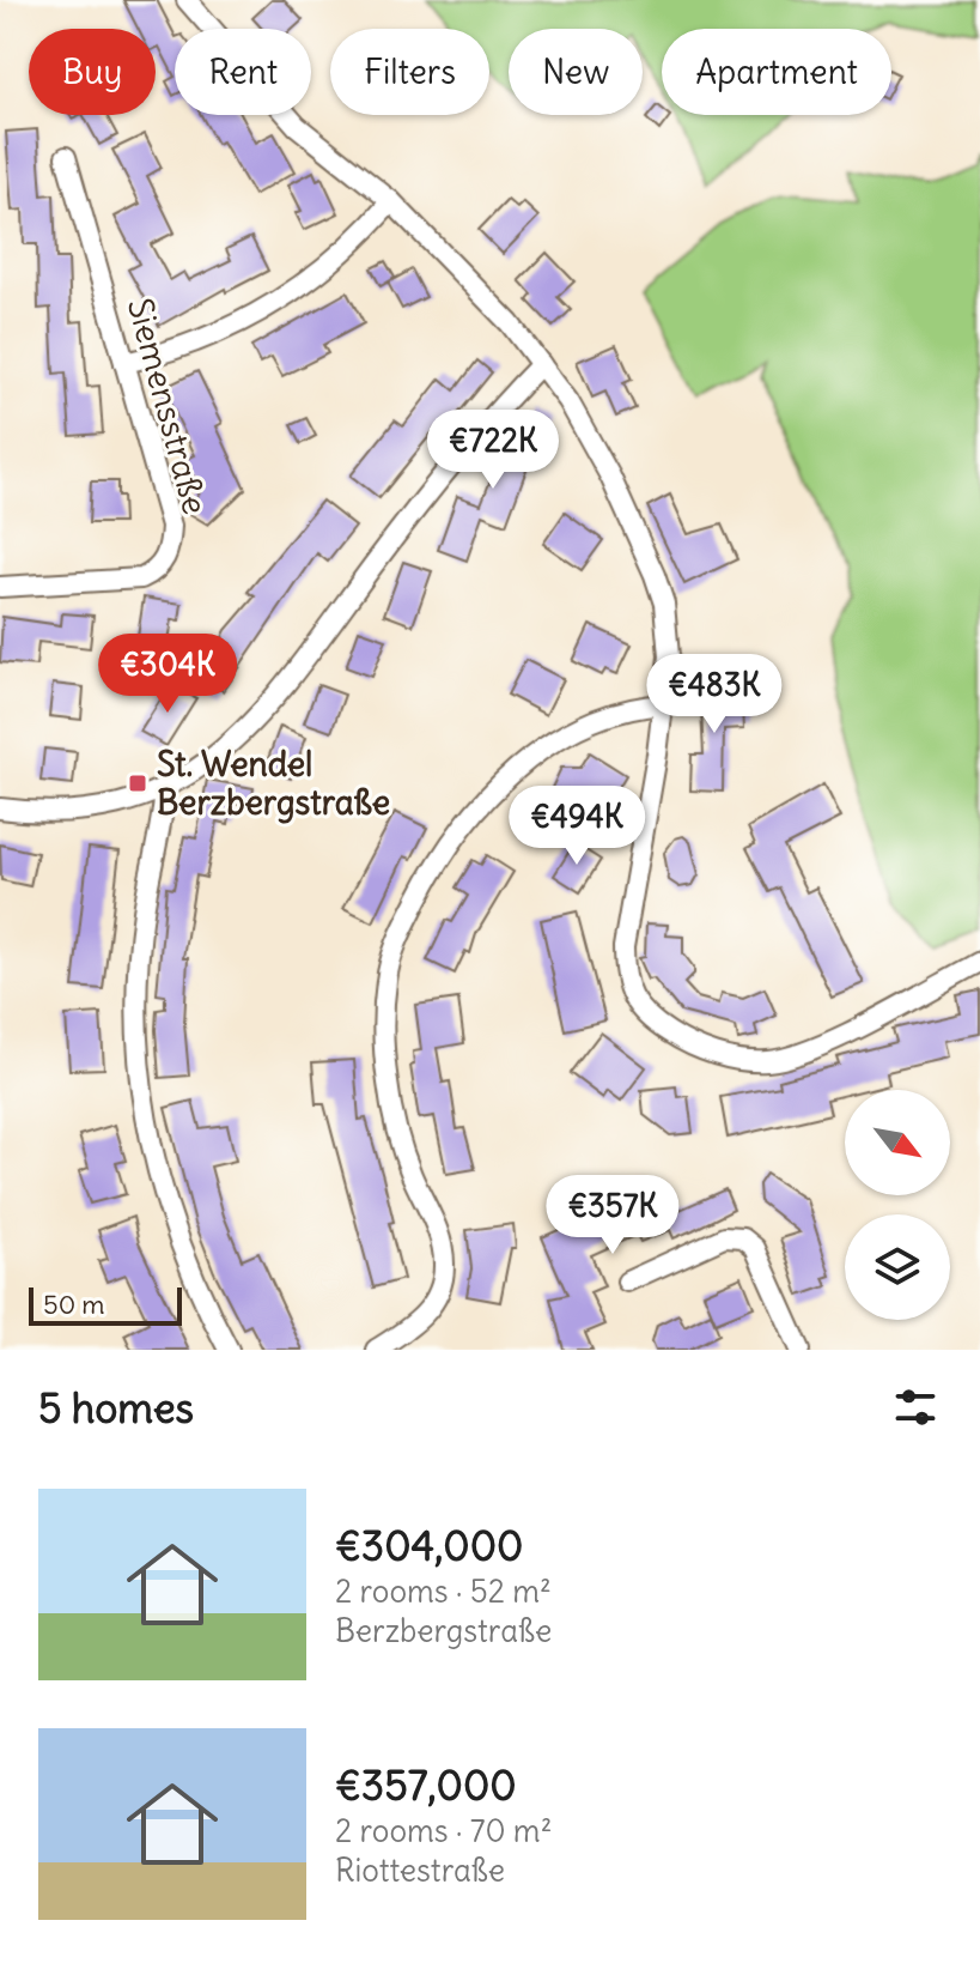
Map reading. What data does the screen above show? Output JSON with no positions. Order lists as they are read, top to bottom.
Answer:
{
  "streets": {
    "street": ["Siemensstraße"]
  },
  "places": {
    "transit": ["St. Wendel Berzbergstraße"]
  },
  "scale_bar": "50 m",
  "north": "bottom right",
  "page": {
    "chip": [
      "Buy",
      "Rent",
      "Filters",
      "New",
      "Apartment"
    ],
    "price": [
      "€722K",
      "€304K",
      "€483K",
      "€494K",
      "€357K"
    ],
    "scale": "50 m",
    "heading": "5 homes",
    "list": [
      {
        "name": "€304,000",
        "note": "2 rooms · 52 m² · Berzbergstraße"
      },
      {
        "name": "€357,000",
        "note": "2 rooms · 70 m² · Riottestraße"
      }
    ]
  }
}
